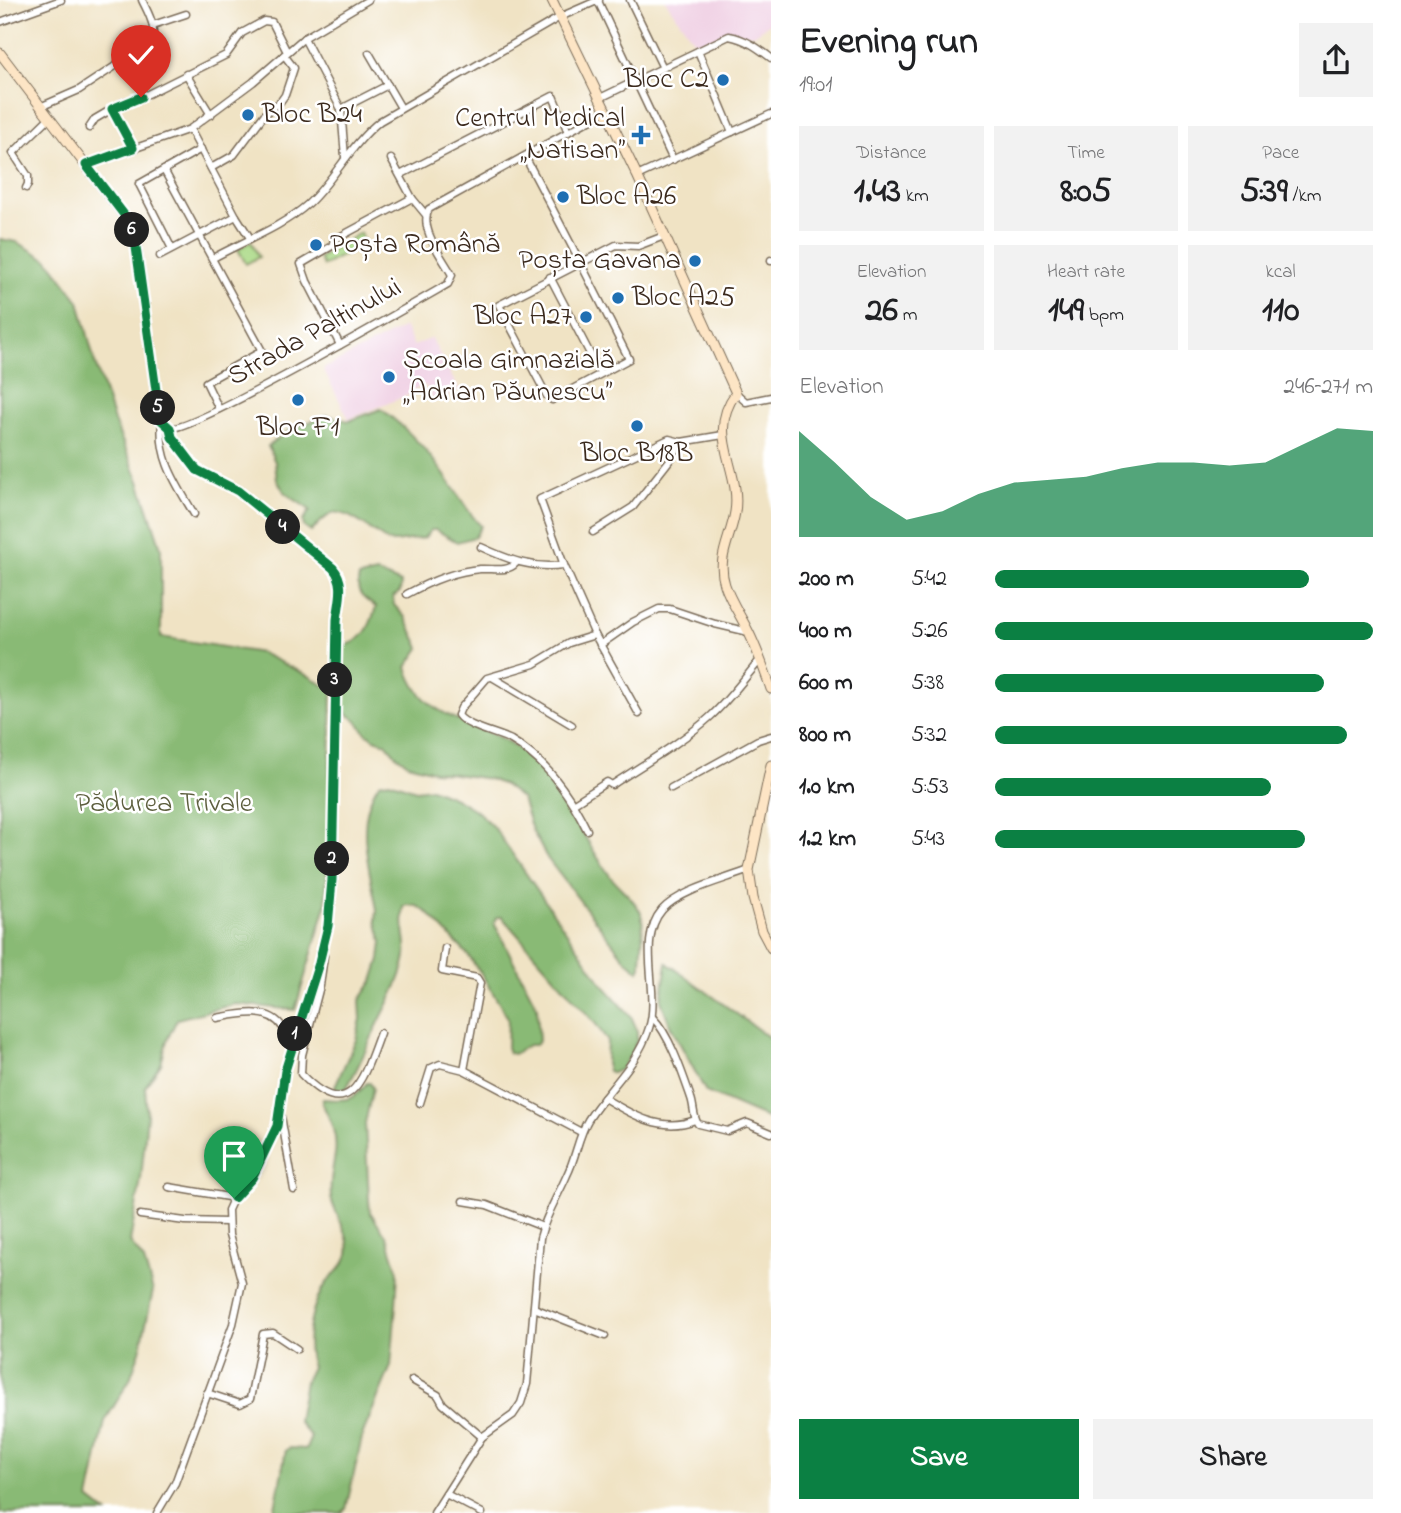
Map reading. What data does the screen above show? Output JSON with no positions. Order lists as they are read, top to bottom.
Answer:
{
  "streets": {
    "street": ["Strada Paltinului"]
  },
  "parks": ["Pădurea Trivale"],
  "places": {
    "other": [
      "Bloc C2",
      "Bloc B24",
      "Bloc A26",
      "Poșta Română",
      "Poșta Gavana",
      "Bloc A25",
      "Bloc A27",
      "Școala Gimnazială „Adrian Păunescu”",
      "Bloc F1",
      "Bloc B18B"
    ],
    "health": ["Centrul Medical „Natisan”"]
  },
  "page": {
    "heading": ["Evening run", "19:01"],
    "stats": [
      ["Distance", "1.43 km"],
      ["Time", "8:05"],
      ["Pace", "5:39 /km"],
      ["Elevation", "26 m"],
      ["Heart rate", "149 bpm"],
      ["kcal", "110"]
    ],
    "pins": [
      "6",
      "5",
      "4",
      "3",
      "2",
      "1"
    ],
    "chart": ["Elevation", "246–271 m"],
    "list": [
      {
        "name": "200 m",
        "note": "5:42"
      },
      {
        "name": "400 m",
        "note": "5:26"
      },
      {
        "name": "600 m",
        "note": "5:38"
      },
      {
        "name": "800 m",
        "note": "5:32"
      },
      {
        "name": "1.0 km",
        "note": "5:53"
      },
      {
        "name": "1.2 km",
        "note": "5:43"
      }
    ],
    "buttons": ["Save", "Share"]
  }
}
